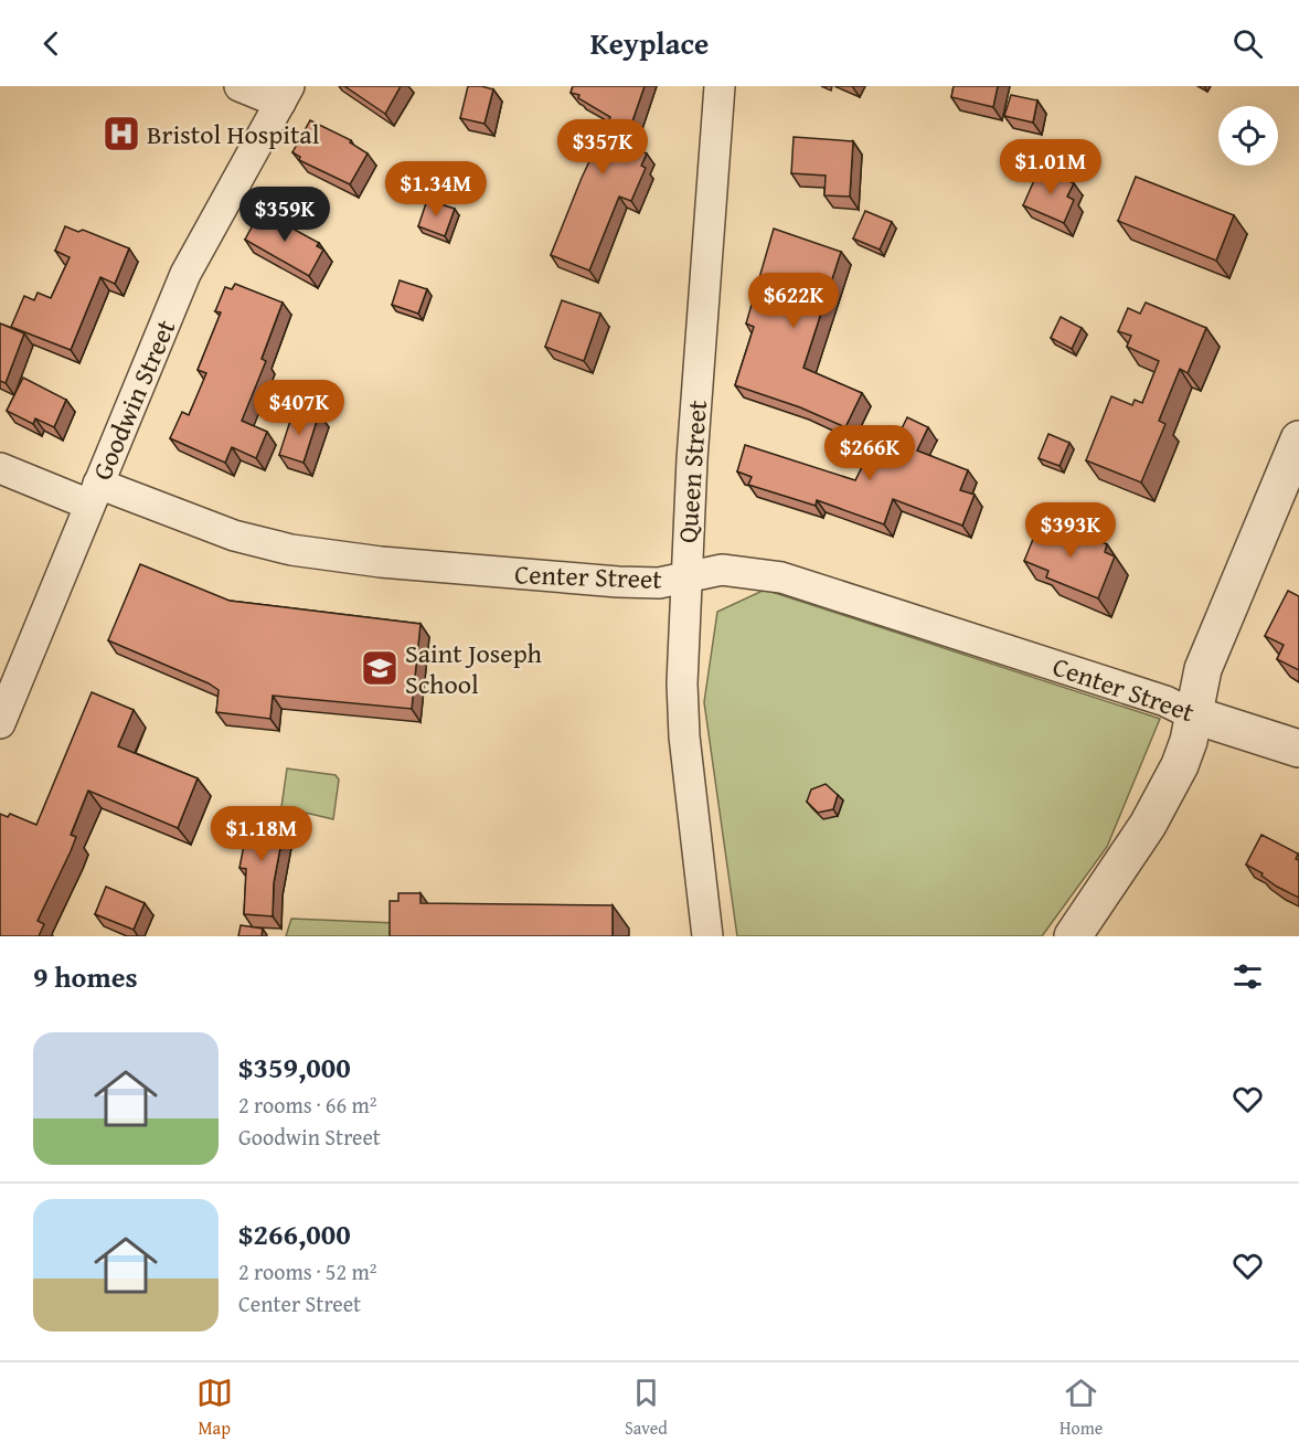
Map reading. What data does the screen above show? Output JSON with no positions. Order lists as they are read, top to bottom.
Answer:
{
  "streets": {
    "street": ["Goodwin Street", "Queen Street", "Center Street"]
  },
  "crossings": [
    ["Goodwin Street", "Center Street"],
    ["Queen Street", "Center Street"]
  ],
  "places": {
    "hospital": ["Bristol Hospital"],
    "school or university": ["Saint Joseph School"]
  },
  "page": {
    "header": "Keyplace",
    "price": [
      "$357K",
      "$1.01M",
      "$1.34M",
      "$359K",
      "$622K",
      "$407K",
      "$266K",
      "$393K",
      "$1.18M"
    ],
    "heading": "9 homes",
    "list": [
      {
        "name": "$359,000",
        "note": "2 rooms · 66 m² · Goodwin Street"
      },
      {
        "name": "$266,000",
        "note": "2 rooms · 52 m² · Center Street"
      }
    ],
    "tabs": ["Map", "Saved", "Home"]
  }
}
